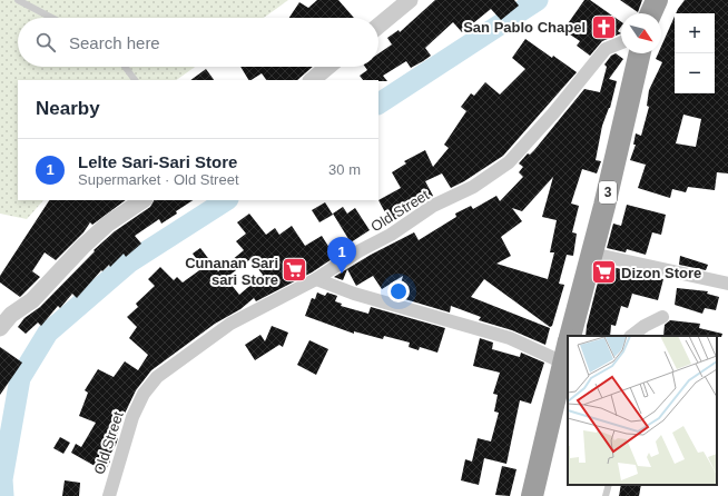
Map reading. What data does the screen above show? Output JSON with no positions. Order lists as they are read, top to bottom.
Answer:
{
  "streets": {
    "highway": ["3"],
    "street": ["Old Street"]
  },
  "places": {
    "church": ["San Pablo Chapel"],
    "supermarket": ["Cunanan Sari sari Store", "Dizon Store"]
  },
  "north": "bottom right",
  "page": {
    "map_buttons": ["+", "−"],
    "search": "Search here",
    "heading": "Nearby",
    "list": [
      {
        "mark": "1",
        "name": "Lelte Sari-Sari Store",
        "note": "Supermarket · Old Street",
        "value": "30 m"
      }
    ],
    "pins": "1"
  }
}
